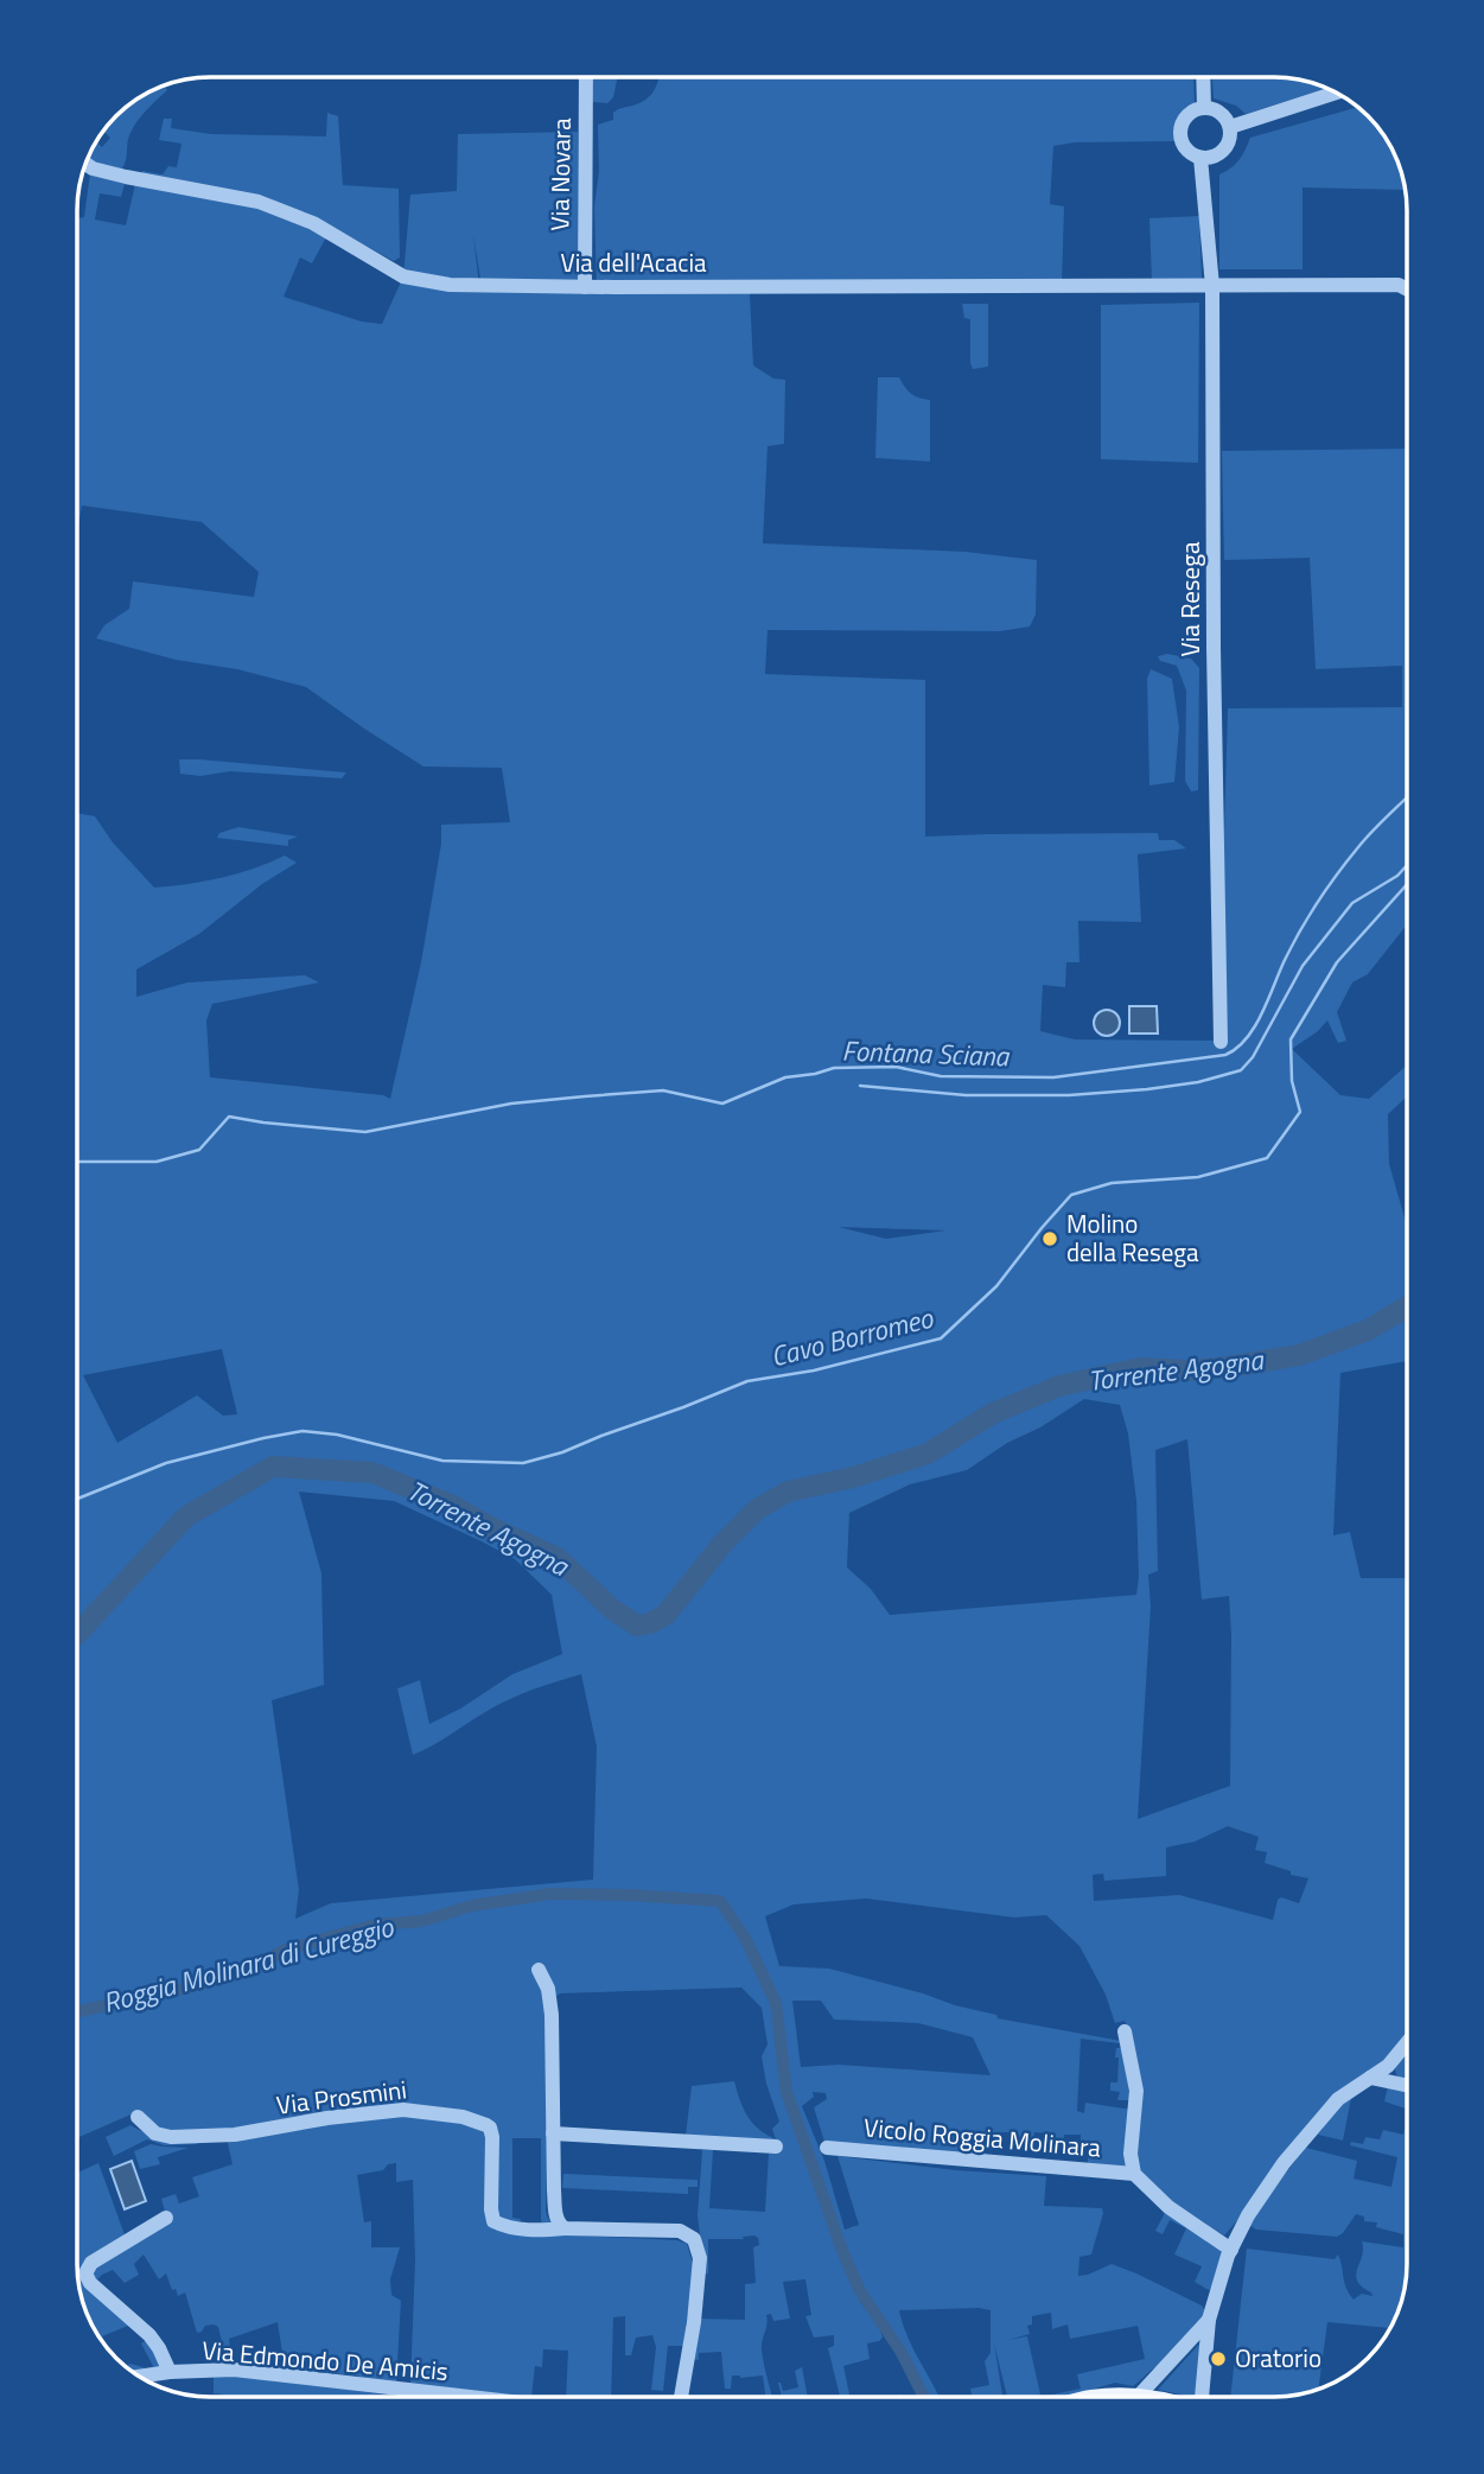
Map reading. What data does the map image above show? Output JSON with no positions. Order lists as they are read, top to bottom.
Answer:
{
  "streets": {
    "street": [
      "Via Novara",
      "Via dell'Acacia",
      "Via Resega",
      "Via Prosmini",
      "Vicolo Roggia Molinara",
      "Via Edmondo De Amicis"
    ]
  },
  "crossings": [
    ["Via Novara", "Via dell'Acacia"],
    ["Via dell'Acacia", "Via Resega"]
  ],
  "water": [
    "Fontana Sciana",
    "Cavo Borromeo",
    "Torrente Agogna",
    "Roggia Molinara di Cureggio"
  ],
  "places": ["Molino della Resega", "Oratorio"]
}
